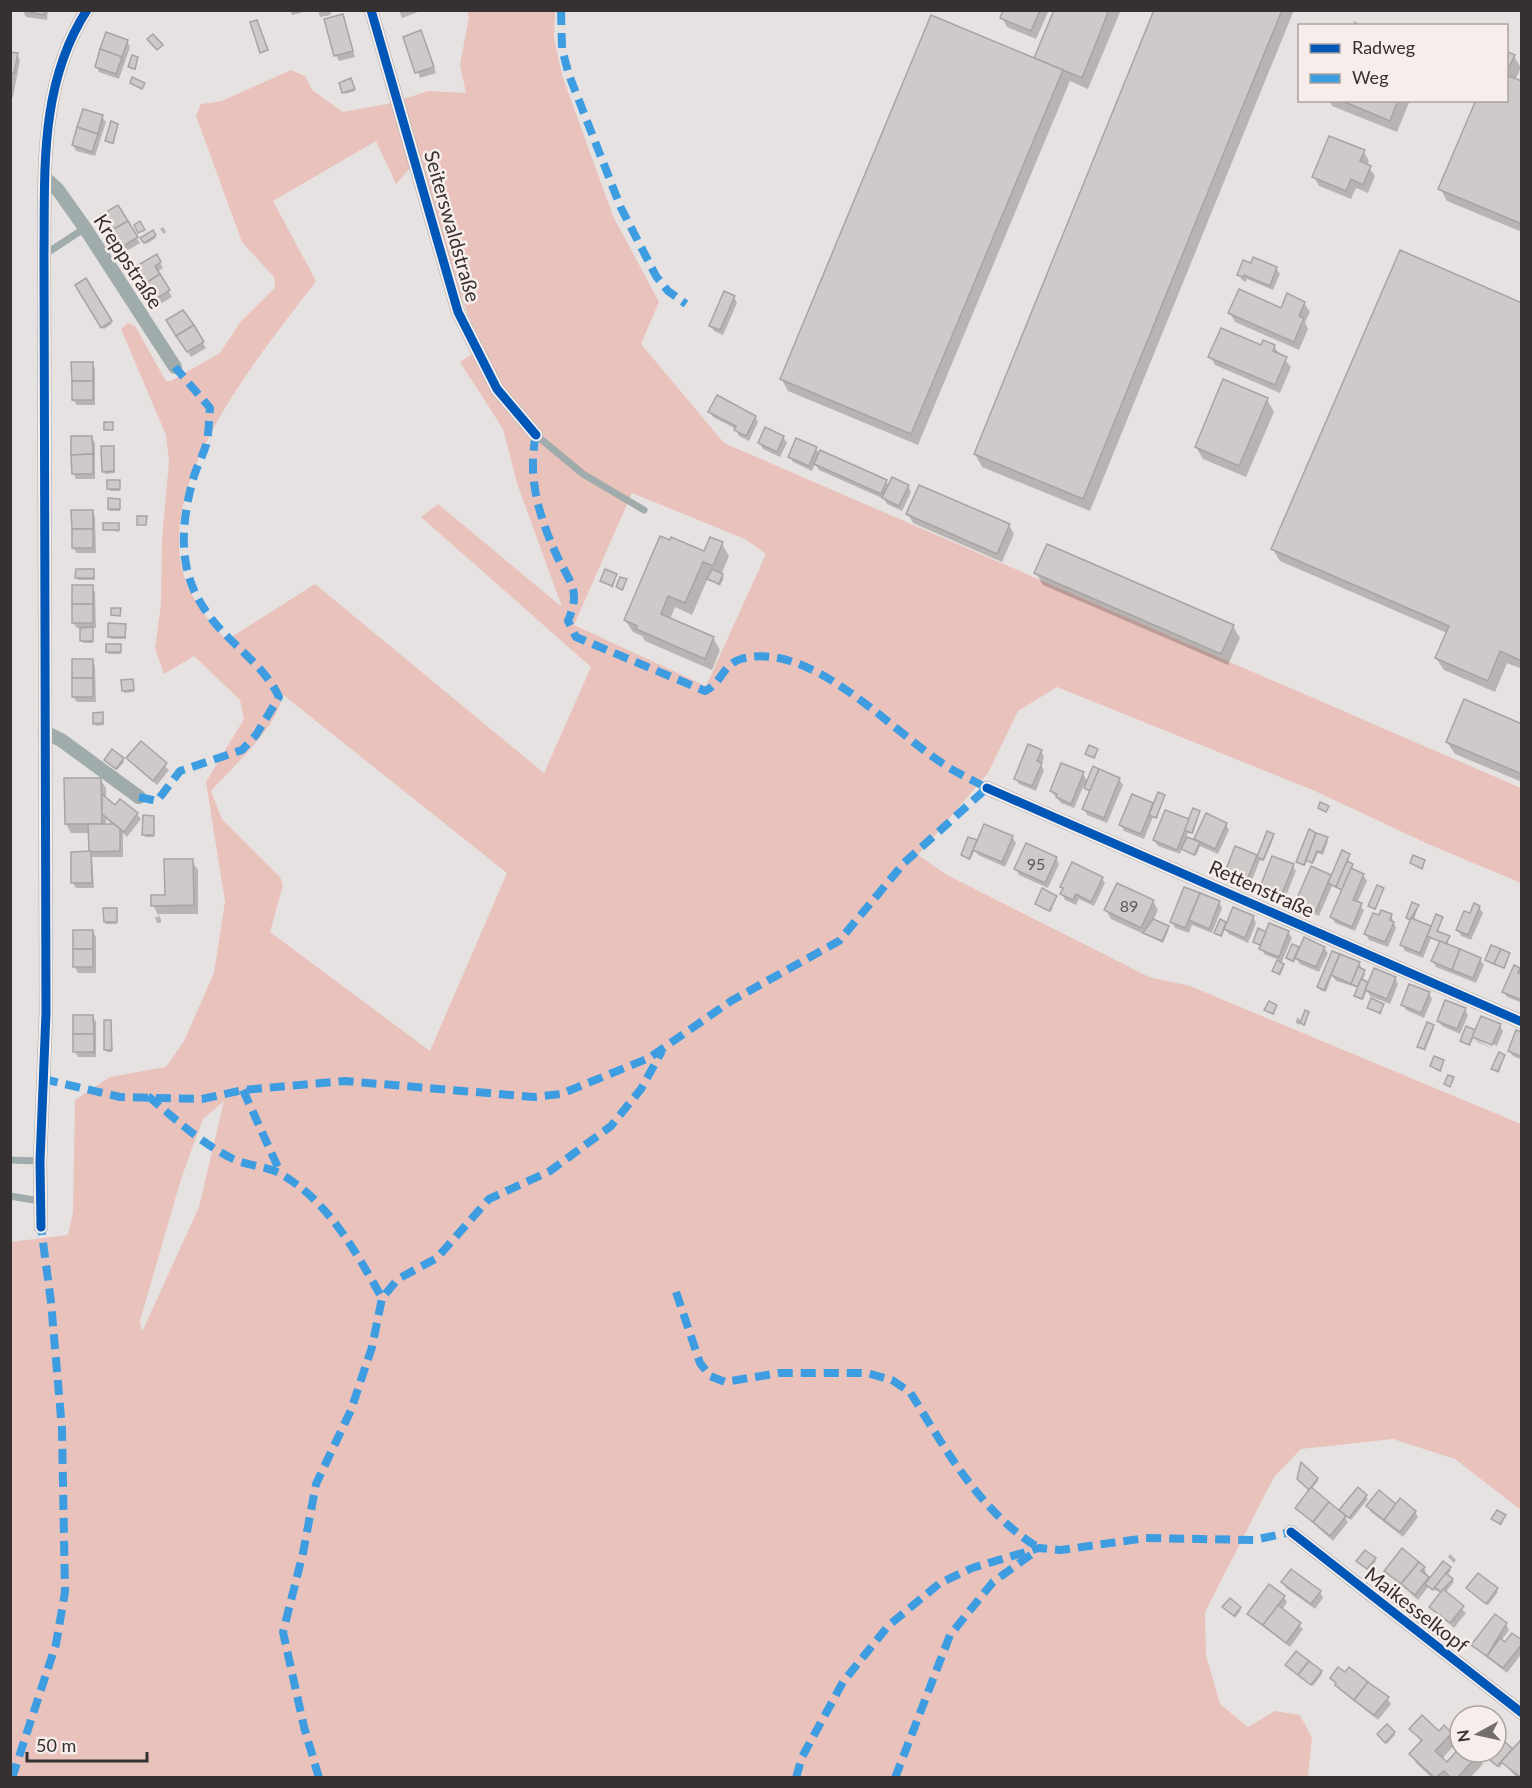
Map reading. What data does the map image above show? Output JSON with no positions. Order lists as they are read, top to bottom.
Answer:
{
  "streets": {
    "street": [
      "Seiterswaldstraße",
      "Kreppstraße",
      "Rettenstraße",
      "Maikesselkopf"
    ]
  },
  "house_numbers": ["95", "89"],
  "legend": ["Radweg", "Weg"],
  "scale_bar": "50 m",
  "north": "left"
}
